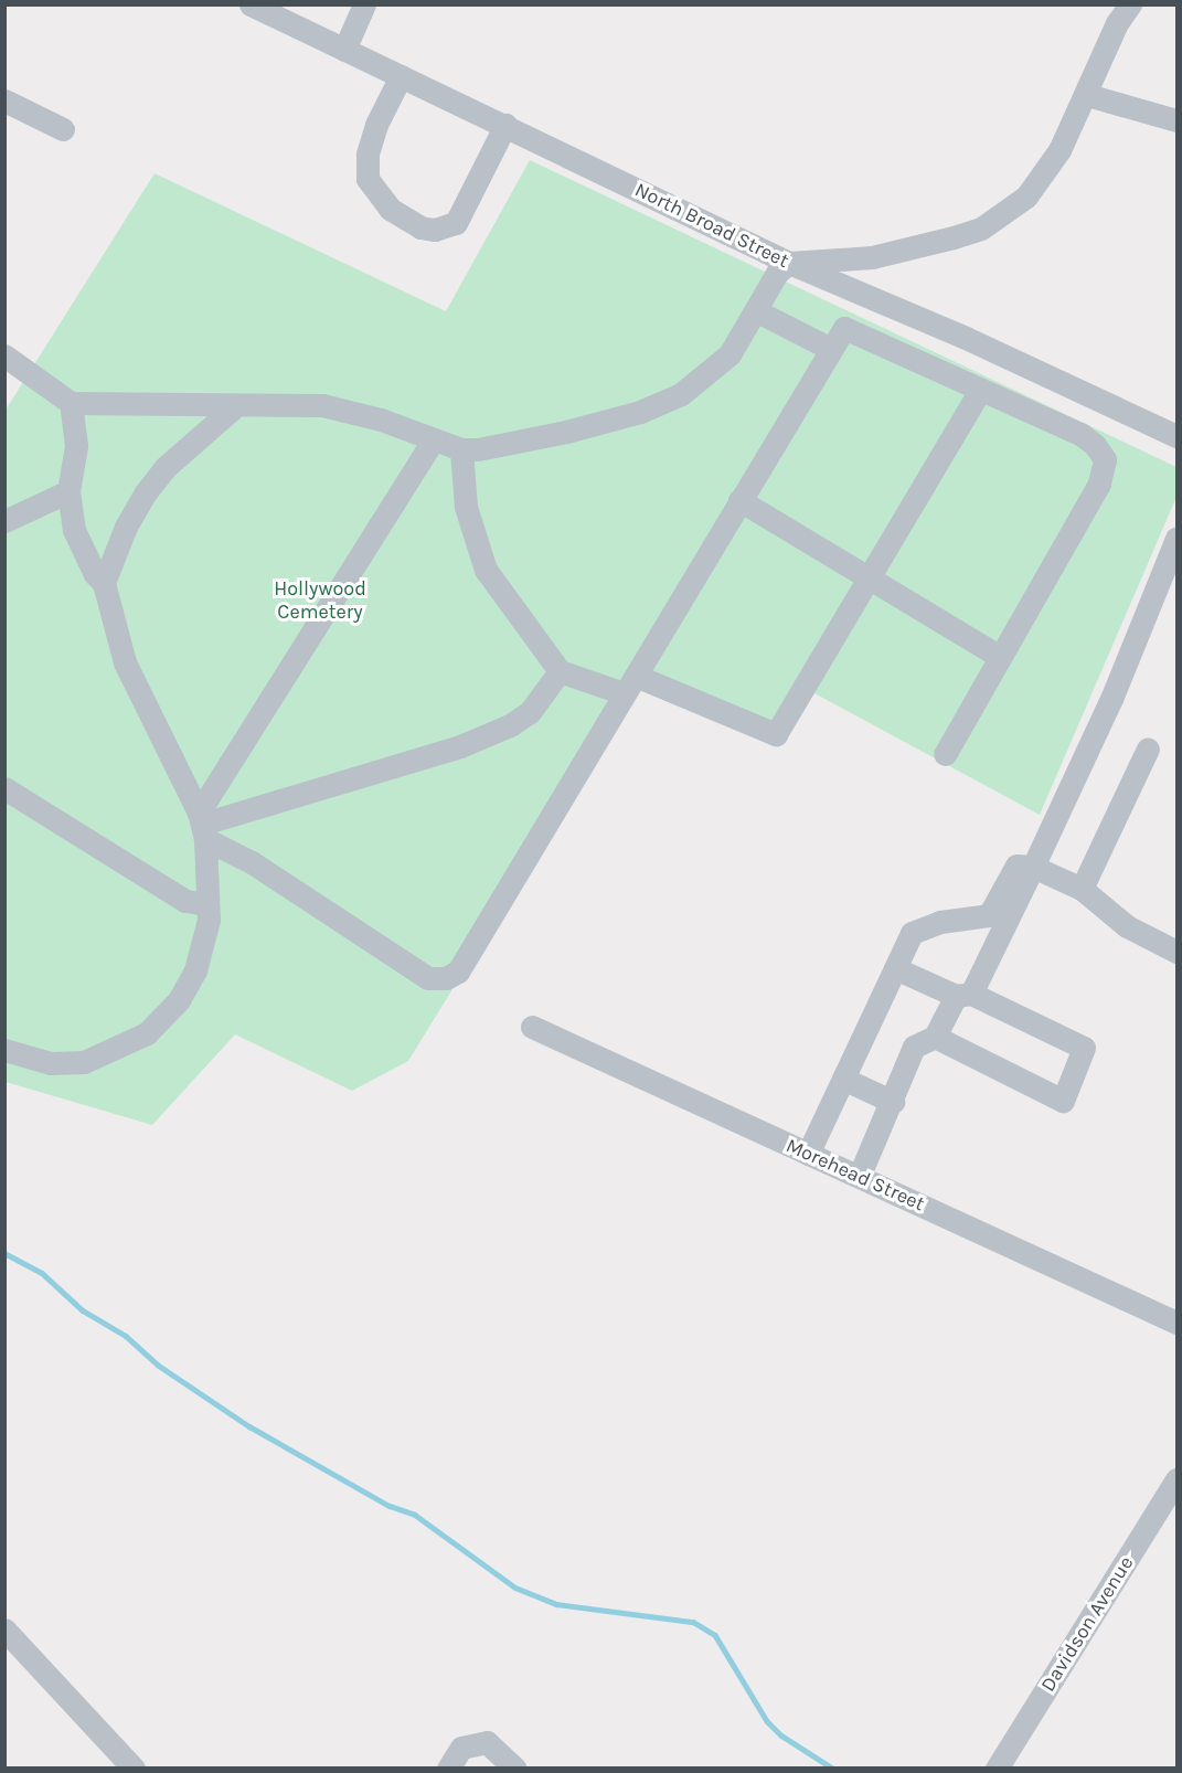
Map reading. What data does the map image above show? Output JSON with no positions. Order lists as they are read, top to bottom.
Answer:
{
  "streets": {
    "street": ["North Broad Street", "Morehead Street", "Davidson Avenue"]
  },
  "parks": ["Hollywood Cemetery"]
}
